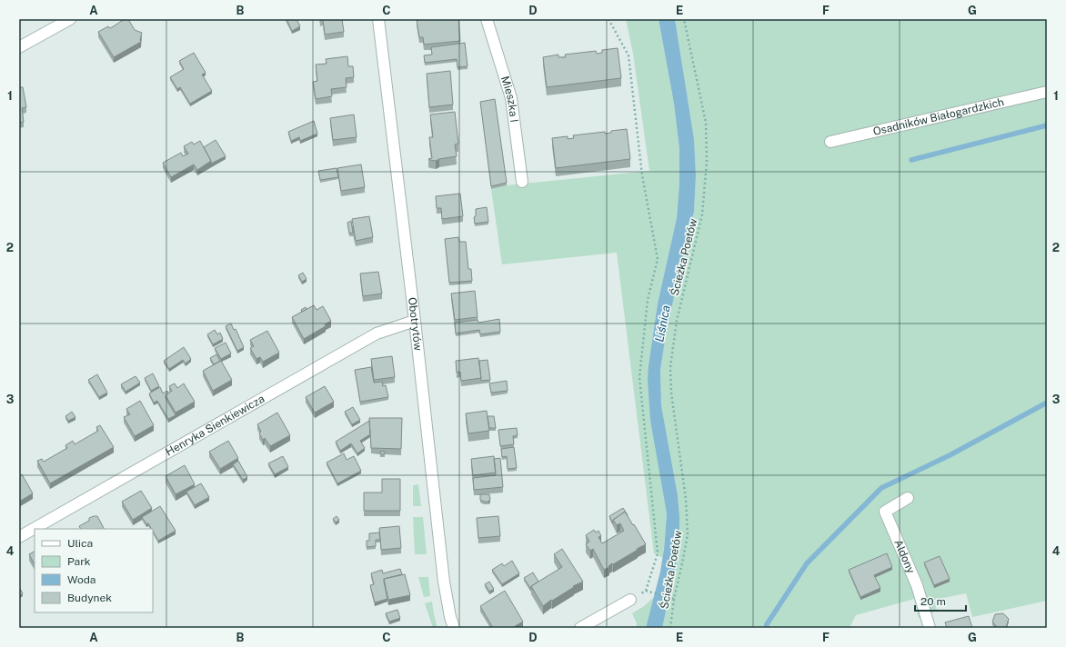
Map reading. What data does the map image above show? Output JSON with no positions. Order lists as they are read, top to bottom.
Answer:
{
  "streets": {
    "street": [
      "Mieszka I",
      "Osadników Białogardzkich",
      "Obotrytów",
      "Henryka Sienkiewicza",
      "Aldony"
    ],
    "path": ["Ścieżka Poetów"]
  },
  "crossings": [
    ["Obotrytów", "Henryka Sienkiewicza"]
  ],
  "water": ["Liśnica"],
  "legend": [
    "Ulica",
    "Park",
    "Woda",
    "Budynek"
  ],
  "scale_bar": "20 m",
  "grid": {
    "columns": [
      "A",
      "B",
      "C",
      "D",
      "E",
      "F",
      "G"
    ],
    "rows": [
      "1",
      "2",
      "3",
      "4"
    ]
  }
}
